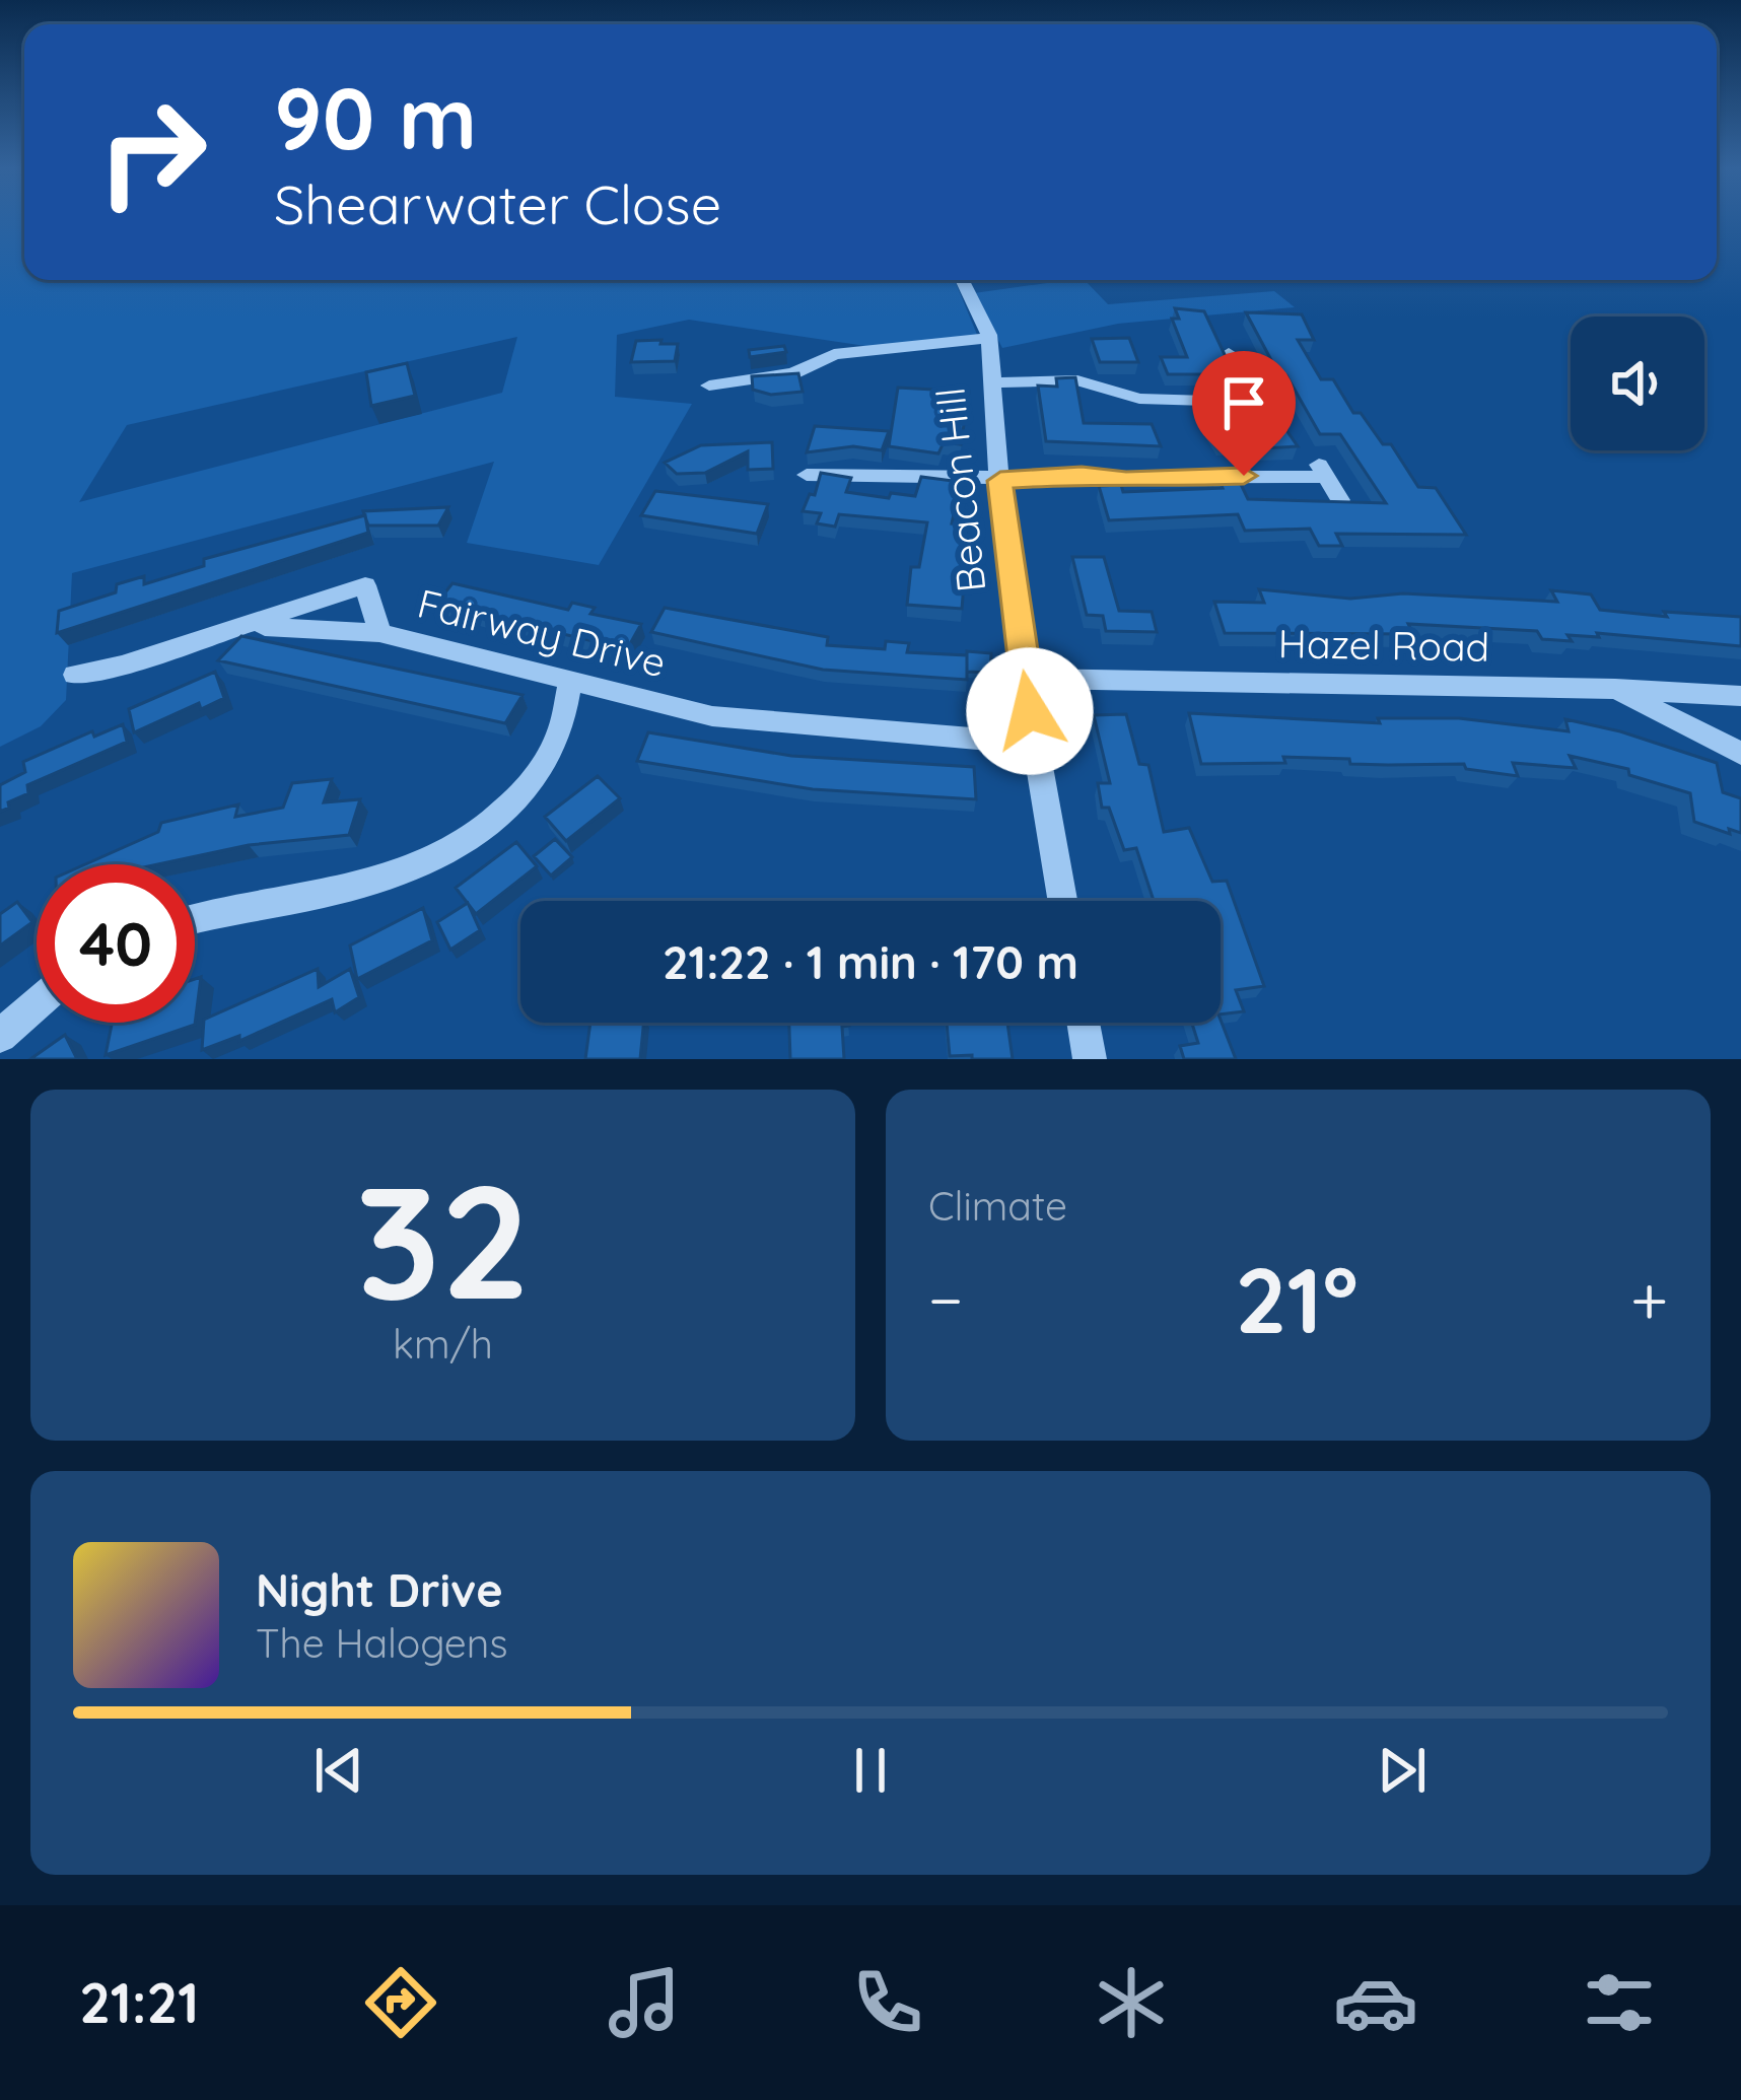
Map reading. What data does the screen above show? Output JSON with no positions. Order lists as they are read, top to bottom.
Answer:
{
  "streets": {
    "street": ["Beacon Hill", "Fairway Drive", "Hazel Road"]
  },
  "crossings": [
    ["Beacon Hill", "Fairway Drive"],
    ["Beacon Hill", "Hazel Road"]
  ],
  "page": {
    "turn": ["90 m", "Shearwater Close"],
    "limit": "40",
    "trip": "21:22 · 1 min · 170 m",
    "tile": [
      ["32", "km/h"],
      "Climate"
    ],
    "heat": ["−", "21°", "+"],
    "song": ["Night Drive", "The Halogens"],
    "tabs": "21:21"
  }
}
